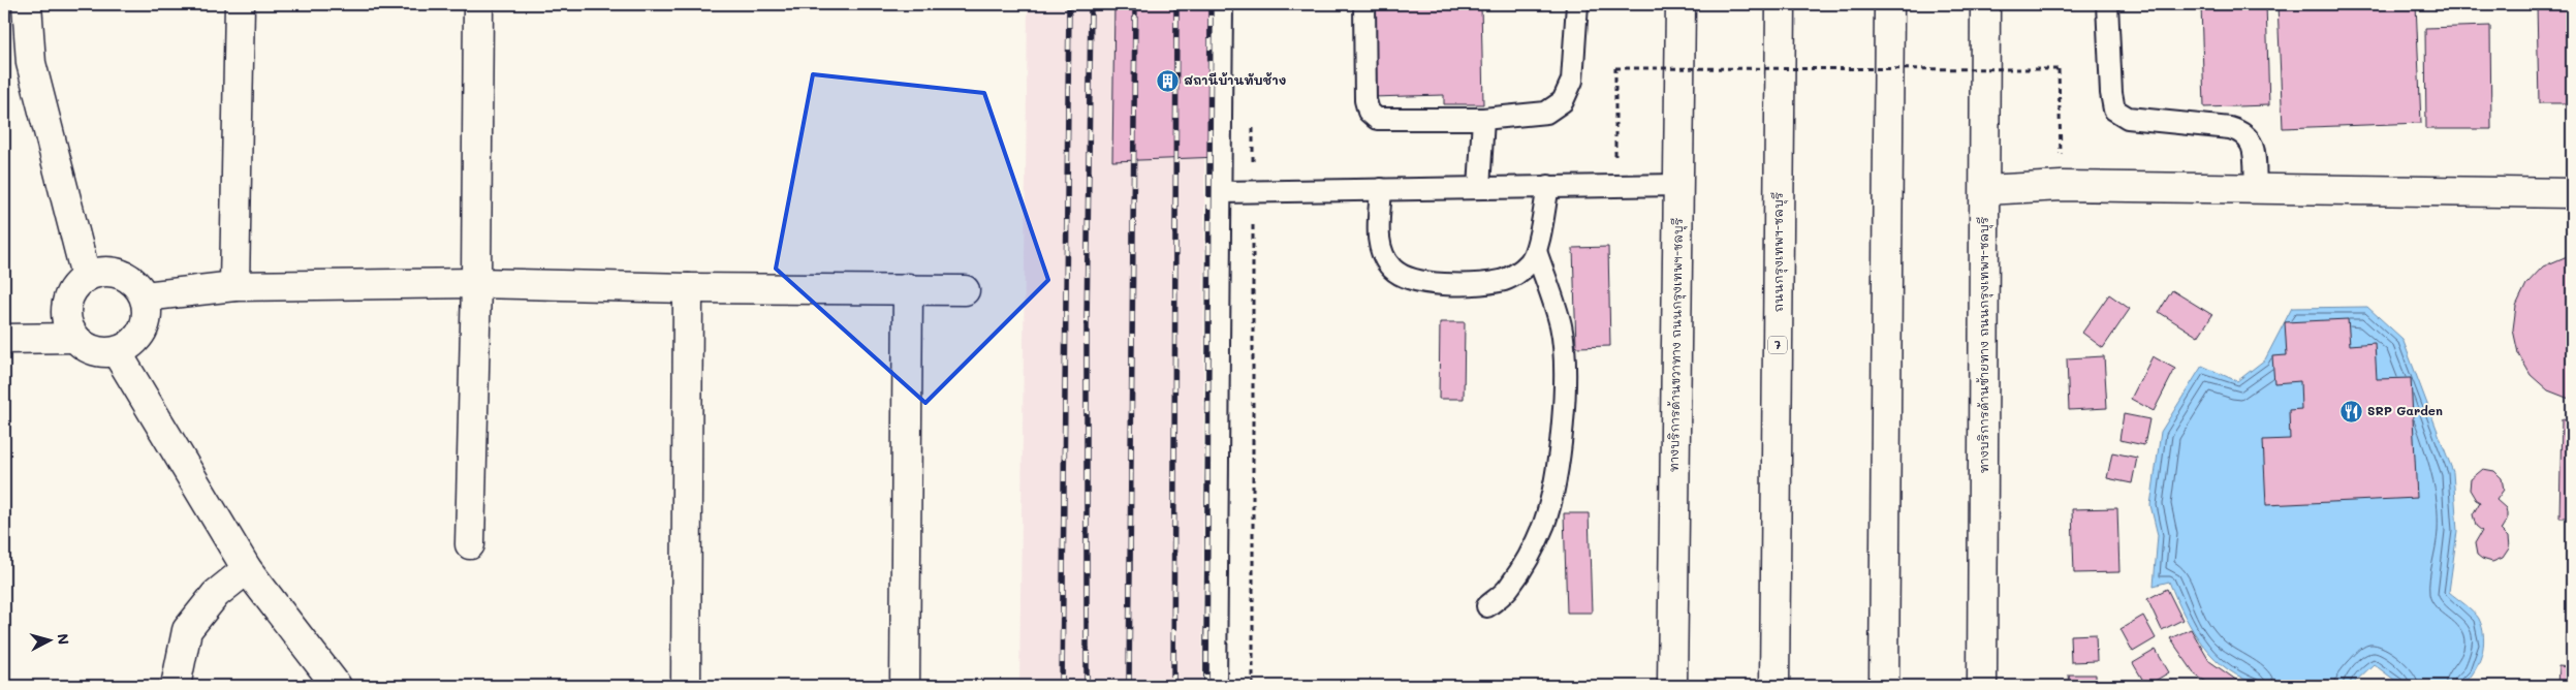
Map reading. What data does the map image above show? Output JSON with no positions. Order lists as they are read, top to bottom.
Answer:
{
  "streets": {
    "main road": [
      "ถนนกรุงเทพฯ-ชลบุรี",
      "ทางบริการด้านขวาทาง ถนนกรุงเทพฯ-ชลบุรี",
      "7",
      "ทางบริการด้านซ้ายทาง ถนนกรุงเทพฯ-ชลบุรี"
    ]
  },
  "places": {
    "building": ["สถานีบ้านทับช้าง"],
    "restaurant": ["SRP Garden"]
  },
  "north": "right"
}
